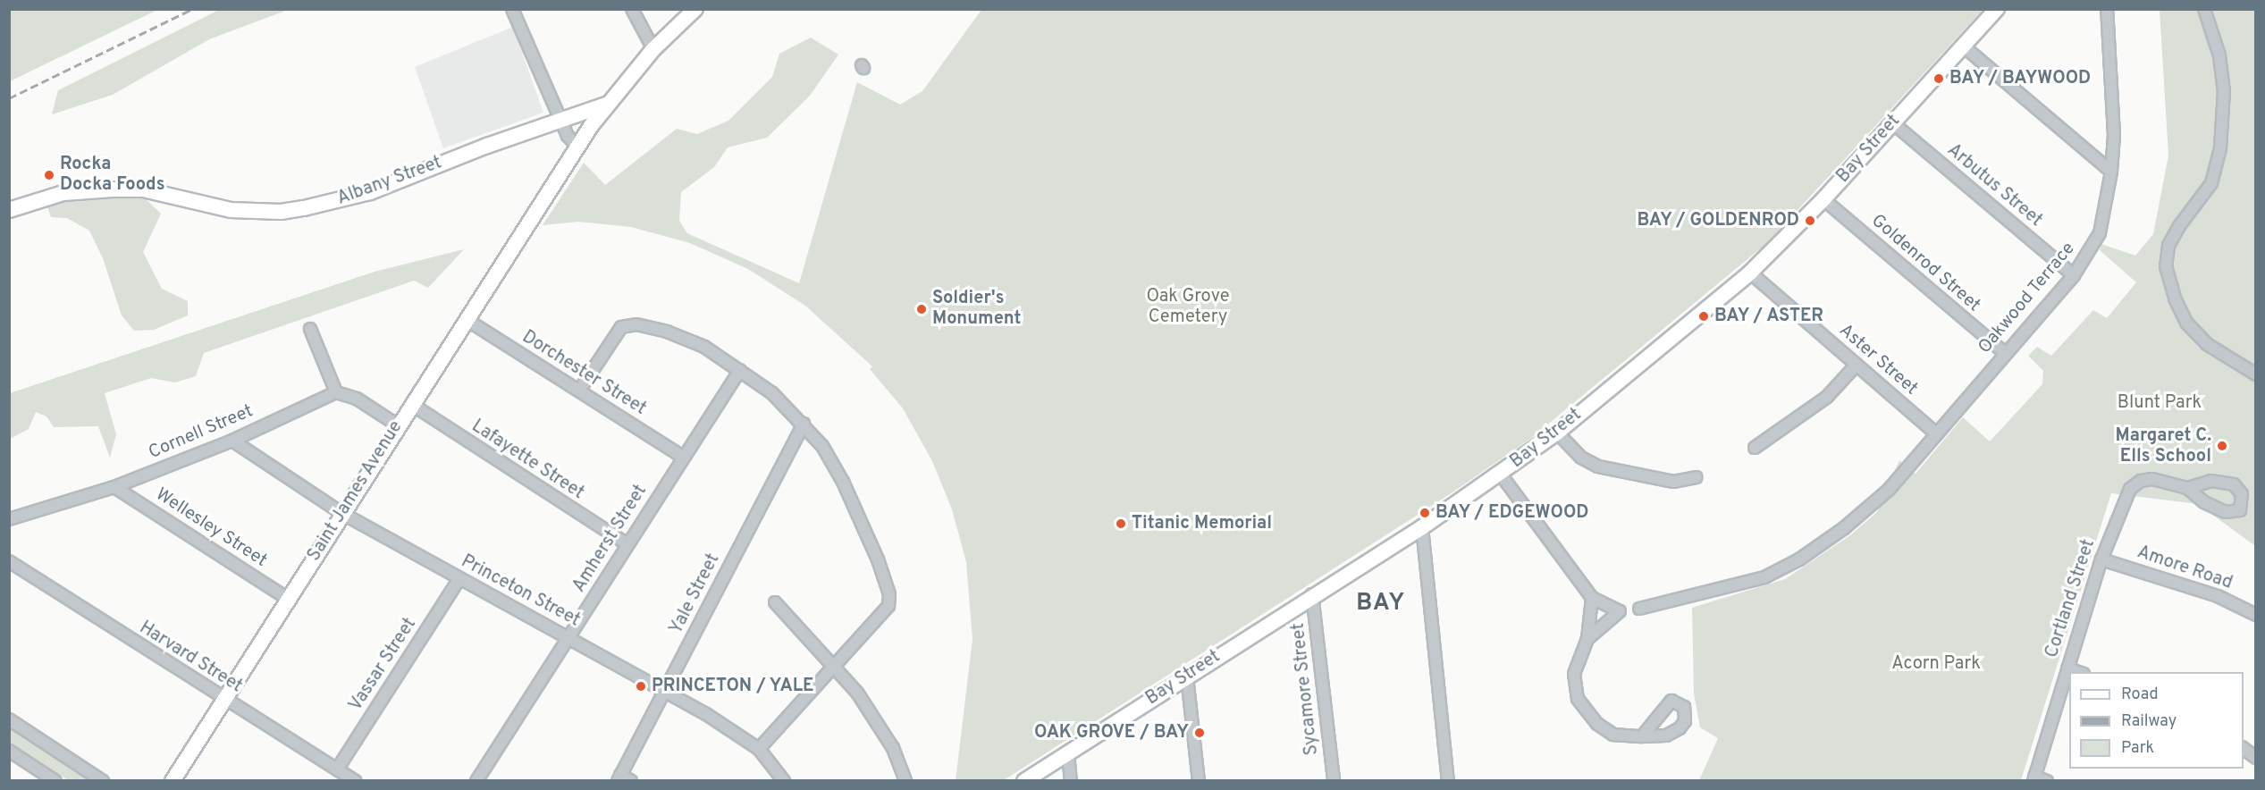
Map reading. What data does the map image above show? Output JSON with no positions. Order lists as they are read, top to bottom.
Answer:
{
  "streets": {
    "main road": ["Bay Street", "Albany Street", "Saint James Avenue"],
    "street": [
      "Arbutus Street",
      "Goldenrod Street",
      "Oakwood Terrace",
      "Aster Street",
      "Dorchester Street",
      "Cornell Street",
      "Lafayette Street",
      "Wellesley Street",
      "Amherst Street",
      "Amore Road",
      "Princeton Street",
      "Yale Street",
      "Cortland Street",
      "Harvard Street",
      "Vassar Street",
      "Sycamore Street"
    ]
  },
  "crossings": [
    ["Bay Street", "Arbutus Street"],
    ["Bay Street", "Goldenrod Street"],
    ["Bay Street", "Aster Street"],
    ["Bay Street", "Sycamore Street"],
    ["Albany Street", "Saint James Avenue"],
    ["Arbutus Street", "Oakwood Terrace"],
    ["Goldenrod Street", "Oakwood Terrace"],
    ["Oakwood Terrace", "Aster Street"],
    ["Dorchester Street", "Saint James Avenue"],
    ["Dorchester Street", "Amherst Street"],
    ["Cornell Street", "Wellesley Street"],
    ["Cornell Street", "Princeton Street"],
    ["Lafayette Street", "Saint James Avenue"],
    ["Lafayette Street", "Amherst Street"],
    ["Saint James Avenue", "Wellesley Street"],
    ["Saint James Avenue", "Princeton Street"],
    ["Saint James Avenue", "Harvard Street"],
    ["Amherst Street", "Princeton Street"],
    ["Amore Road", "Cortland Street"],
    ["Princeton Street", "Yale Street"],
    ["Princeton Street", "Vassar Street"],
    ["Harvard Street", "Vassar Street"]
  ],
  "districts": ["BAY"],
  "parks": ["Oak Grove Cemetery", "Blunt Park", "Acorn Park"],
  "places": [
    "BAY / BAYWOOD",
    "Rocka Docka Foods",
    "BAY / GOLDENROD",
    "Soldier's Monument",
    "BAY / ASTER",
    "Margaret C. Ells School",
    "BAY / EDGEWOOD",
    "Titanic Memorial",
    "PRINCETON / YALE",
    "OAK GROVE / BAY"
  ],
  "legend": ["Road", "Railway", "Park"]
}
